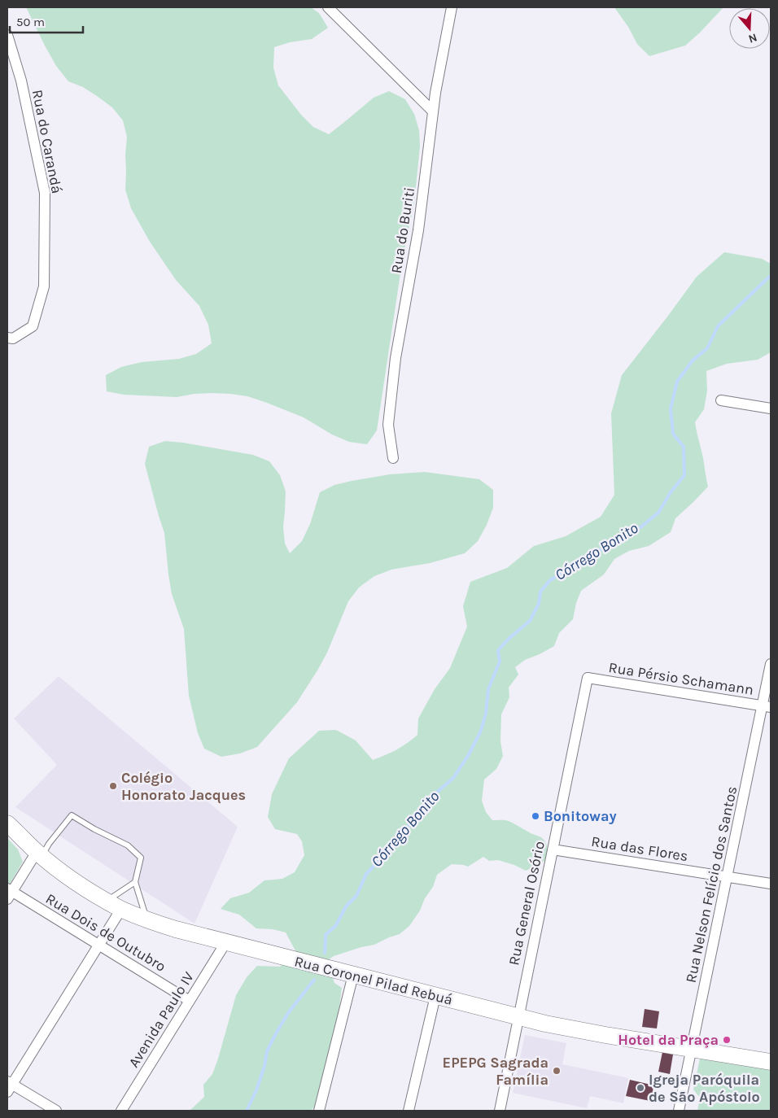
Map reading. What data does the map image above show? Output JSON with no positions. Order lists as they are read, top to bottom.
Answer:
{
  "streets": {
    "main road": ["Rua Coronel Pilad Rebuá"],
    "street": [
      "Rua do Carandá",
      "Rua do Buriti",
      "Rua Pérsio Schamann",
      "Rua das Flores",
      "Rua Nelson Felício dos Santos",
      "Rua General Osório",
      "Rua Dois de Outubro",
      "Avenida Paulo IV"
    ]
  },
  "crossings": [
    ["Rua Pérsio Schamann", "Rua Nelson Felício dos Santos"],
    ["Rua Pérsio Schamann", "Rua General Osório"],
    ["Rua das Flores", "Rua Nelson Felício dos Santos"],
    ["Rua das Flores", "Rua General Osório"],
    ["Rua Nelson Felício dos Santos", "Rua Coronel Pilad Rebuá"],
    ["Rua General Osório", "Rua Coronel Pilad Rebuá"],
    ["Rua Dois de Outubro", "Avenida Paulo IV"],
    ["Rua Coronel Pilad Rebuá", "Avenida Paulo IV"]
  ],
  "water": ["Córrego Bonito"],
  "places": [
    "Colégio Honorato Jacques",
    "Bonitoway",
    "Hotel da Praça",
    "EPEPG Sagrada Família",
    "Igreja Paróquila de São Apóstolo"
  ],
  "scale_bar": "50 m",
  "north": "bottom"
}
